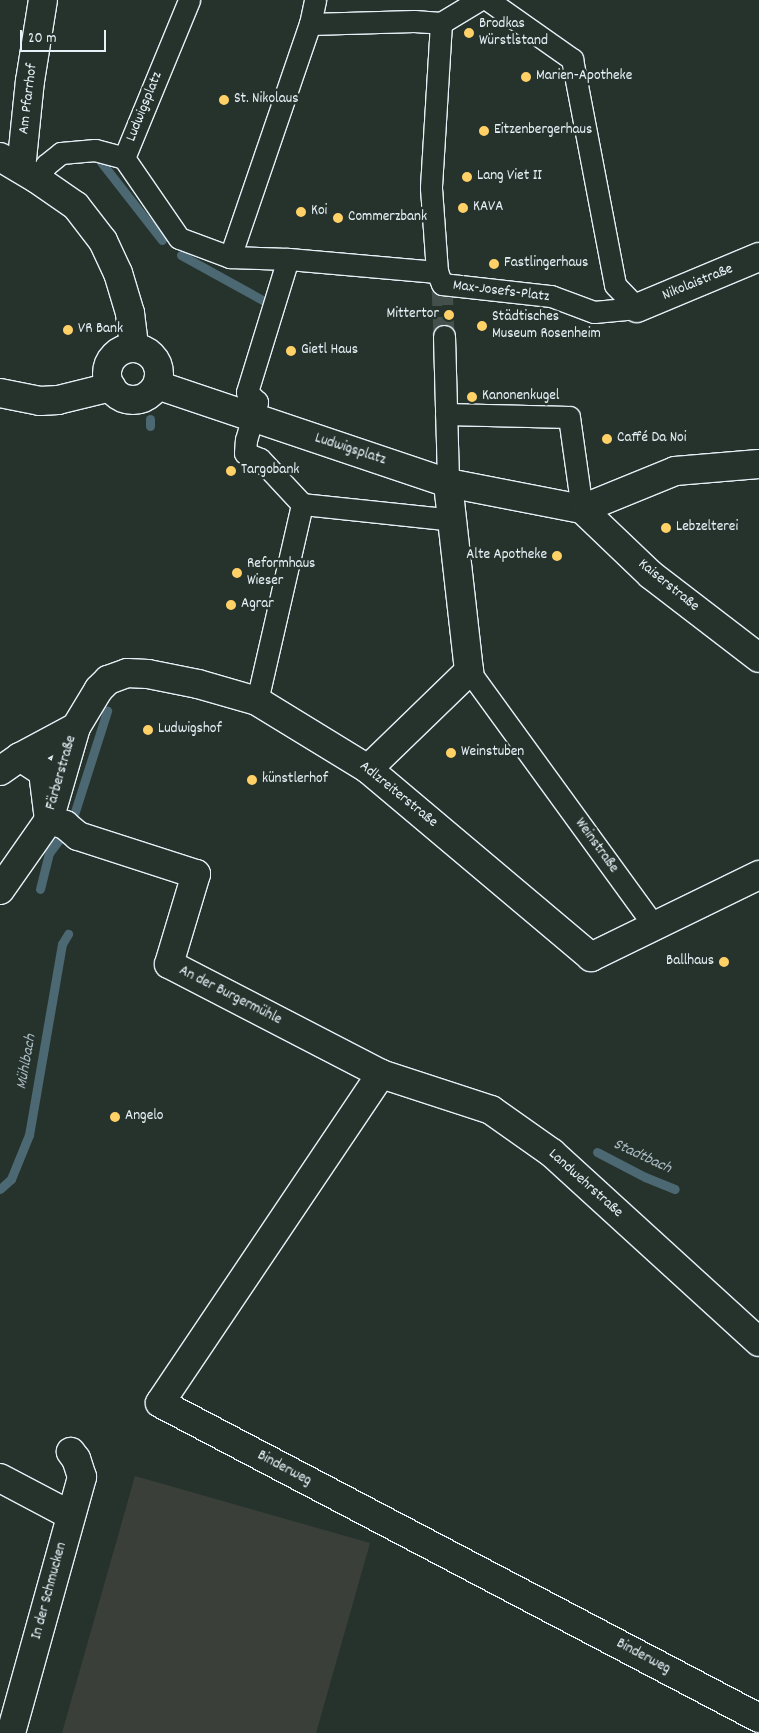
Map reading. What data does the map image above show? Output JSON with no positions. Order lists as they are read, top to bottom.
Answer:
{
  "streets": {
    "street": [
      "Am Pfarrhof",
      "Ludwigsplatz",
      "Nikolaistraße",
      "Max-Josefs-Platz",
      "Kaiserstraße",
      "Färberstraße",
      "Adlzreiterstraße",
      "Weinstraße",
      "An der Burgermühle",
      "Landwehrstraße",
      "Binderweg",
      "In der Schmucken"
    ]
  },
  "crossings": [
    ["Am Pfarrhof", "Ludwigsplatz"],
    ["Ludwigsplatz", "Max-Josefs-Platz"],
    ["Ludwigsplatz", "Kaiserstraße"],
    ["Ludwigsplatz", "Weinstraße"],
    ["Nikolaistraße", "Max-Josefs-Platz"],
    ["Färberstraße", "Adlzreiterstraße"],
    ["Färberstraße", "An der Burgermühle"],
    ["Adlzreiterstraße", "Weinstraße"],
    ["An der Burgermühle", "Landwehrstraße"],
    ["An der Burgermühle", "Binderweg"],
    ["Landwehrstraße", "Binderweg"]
  ],
  "water": ["Mühlbach", "Stadtbach"],
  "places": [
    "Brodkas Würstlstand",
    "Marien-Apotheke",
    "St. Nikolaus",
    "Eitzenbergerhaus",
    "Lang Viet II",
    "KAVA",
    "Koi",
    "Commerzbank",
    "Fastlingerhaus",
    "Mittertor",
    "Städtisches Museum Rosenheim",
    "VR Bank",
    "Gietl Haus",
    "Kanonenkugel",
    "Caffé Da Noi",
    "Targobank",
    "Lebzelterei",
    "Alte Apotheke",
    "Reformhaus Wieser",
    "Agrar",
    "Ludwigshof",
    "Weinstuben",
    "künstlerhof",
    "Ballhaus",
    "Angelo"
  ],
  "scale_bar": "20 m"
}
